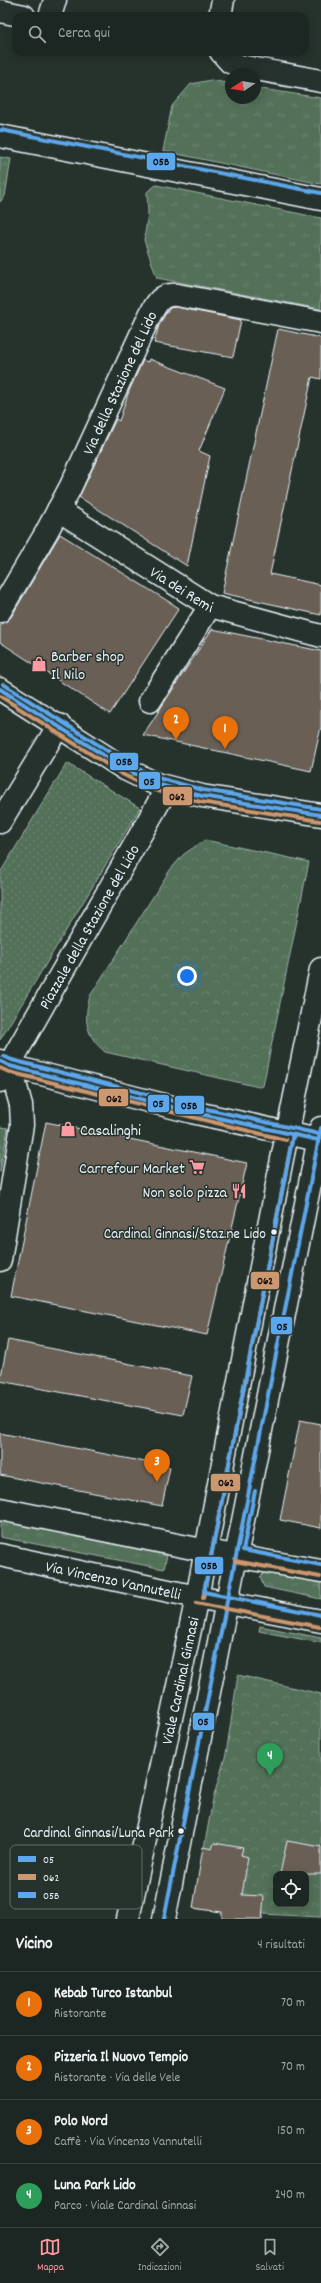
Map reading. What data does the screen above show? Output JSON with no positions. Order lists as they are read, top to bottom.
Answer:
{
  "streets": {
    "street": [
      "Via della Stazione del Lido",
      "Via dei Remi",
      "Piazzale della Stazione del Lido",
      "Via Vincenzo Vannutelli",
      "Viale Cardinal Ginnasi"
    ]
  },
  "crossings": [
    ["Via della Stazione del Lido", "Via dei Remi"],
    ["Via Vincenzo Vannutelli", "Viale Cardinal Ginnasi"]
  ],
  "places": {
    "shop": ["Barber shop Il Nilo", "Casalinghi"],
    "supermarket": ["Carrefour Market"],
    "restaurant": ["Non solo pizza"],
    "other": ["Cardinal Ginnasi/Staz.ne Lido", "Cardinal Ginnasi/Luna Park"]
  },
  "lines": ["transit line 05B", "transit line 05", "transit line 062"],
  "legend": ["05", "062", "05B"],
  "north": "left",
  "page": {
    "search": "Cerca qui",
    "pins": [
      "2",
      "1",
      "3",
      "4"
    ],
    "heading": ["Vicino", "4 risultati"],
    "list": [
      {
        "mark": "1",
        "name": "Kebab Turco Istanbul",
        "note": "Ristorante",
        "value": "70 m"
      },
      {
        "mark": "2",
        "name": "Pizzeria Il Nuovo Tempio",
        "note": "Ristorante · Via delle Vele",
        "value": "70 m"
      },
      {
        "mark": "3",
        "name": "Polo Nord",
        "note": "Caffè · Via Vincenzo Vannutelli",
        "value": "150 m"
      },
      {
        "mark": "4",
        "name": "Luna Park Lido",
        "note": "Parco · Viale Cardinal Ginnasi",
        "value": "240 m"
      }
    ],
    "nav": ["Mappa", "Indicazioni", "Salvati"]
  }
}
